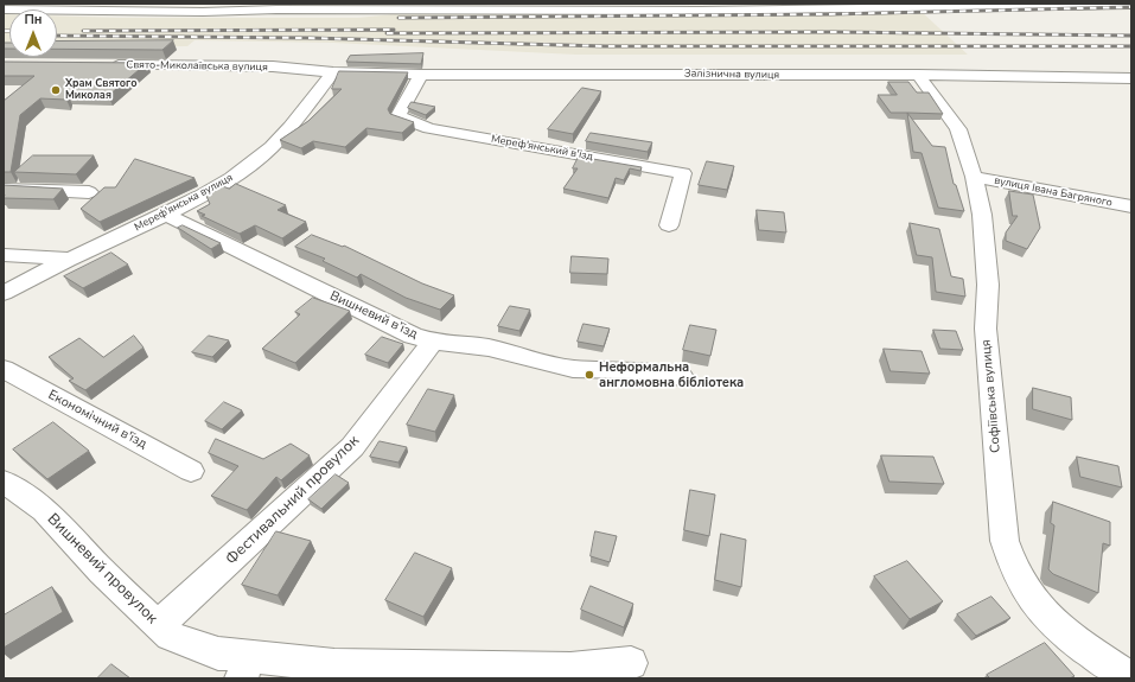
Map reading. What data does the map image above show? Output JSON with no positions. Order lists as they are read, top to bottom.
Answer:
{
  "streets": {
    "street": [
      "Свято-Миколаївська вулиця",
      "Залізнична вулиця",
      "Мереф'янський в'їзд",
      "вулиця Івана Багряного",
      "Мереф'янська вулиця",
      "Вишневий в’їзд",
      "Софіївська вулиця",
      "Економічний в'їзд",
      "Фестивальний провулок",
      "Вишневий провулок"
    ]
  },
  "crossings": [
    ["Свято-Миколаївська вулиця", "Залізнична вулиця"],
    ["Свято-Миколаївська вулиця", "Мереф'янська вулиця"],
    ["Залізнична вулиця", "Мереф'янський в'їзд"],
    ["Залізнична вулиця", "Мереф'янська вулиця"],
    ["Залізнична вулиця", "Софіївська вулиця"],
    ["вулиця Івана Багряного", "Софіївська вулиця"],
    ["Мереф'янська вулиця", "Вишневий в’їзд"],
    ["Вишневий в’їзд", "Фестивальний провулок"],
    ["Фестивальний провулок", "Вишневий провулок"]
  ],
  "places": ["Храм Святого Миколая", "Неформальна англомовна бібліотека"],
  "north": "top"
}
